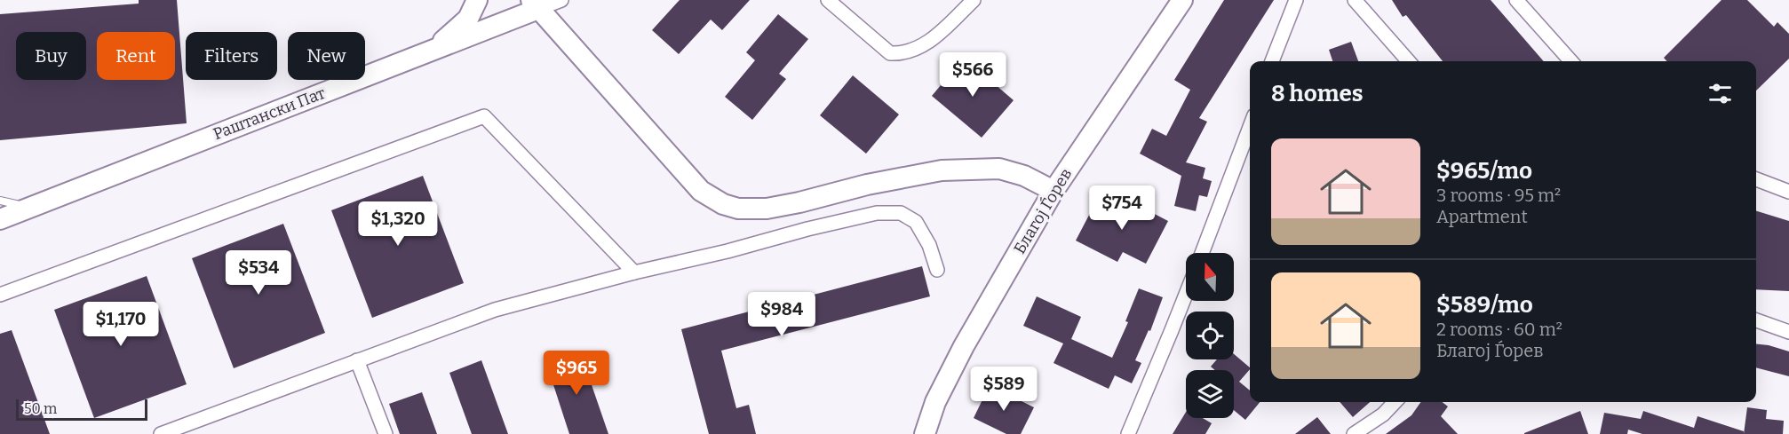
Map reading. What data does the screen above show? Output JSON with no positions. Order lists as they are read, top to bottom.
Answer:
{
  "streets": {
    "main road": ["Раштански Пат", "Благој Ѓорев"]
  },
  "scale_bar": "50 m",
  "north": "top",
  "page": {
    "chip": [
      "Buy",
      "Rent",
      "Filters",
      "New"
    ],
    "price": [
      "$566",
      "$754",
      "$1,320",
      "$534",
      "$984",
      "$1,170",
      "$965",
      "$589"
    ],
    "heading": "8 homes",
    "list": [
      {
        "name": "$965/mo",
        "note": "3 rooms · 95 m² · Apartment"
      },
      {
        "name": "$589/mo",
        "note": "2 rooms · 60 m² · Благој Ѓорев"
      }
    ],
    "scale": "50 m"
  }
}
